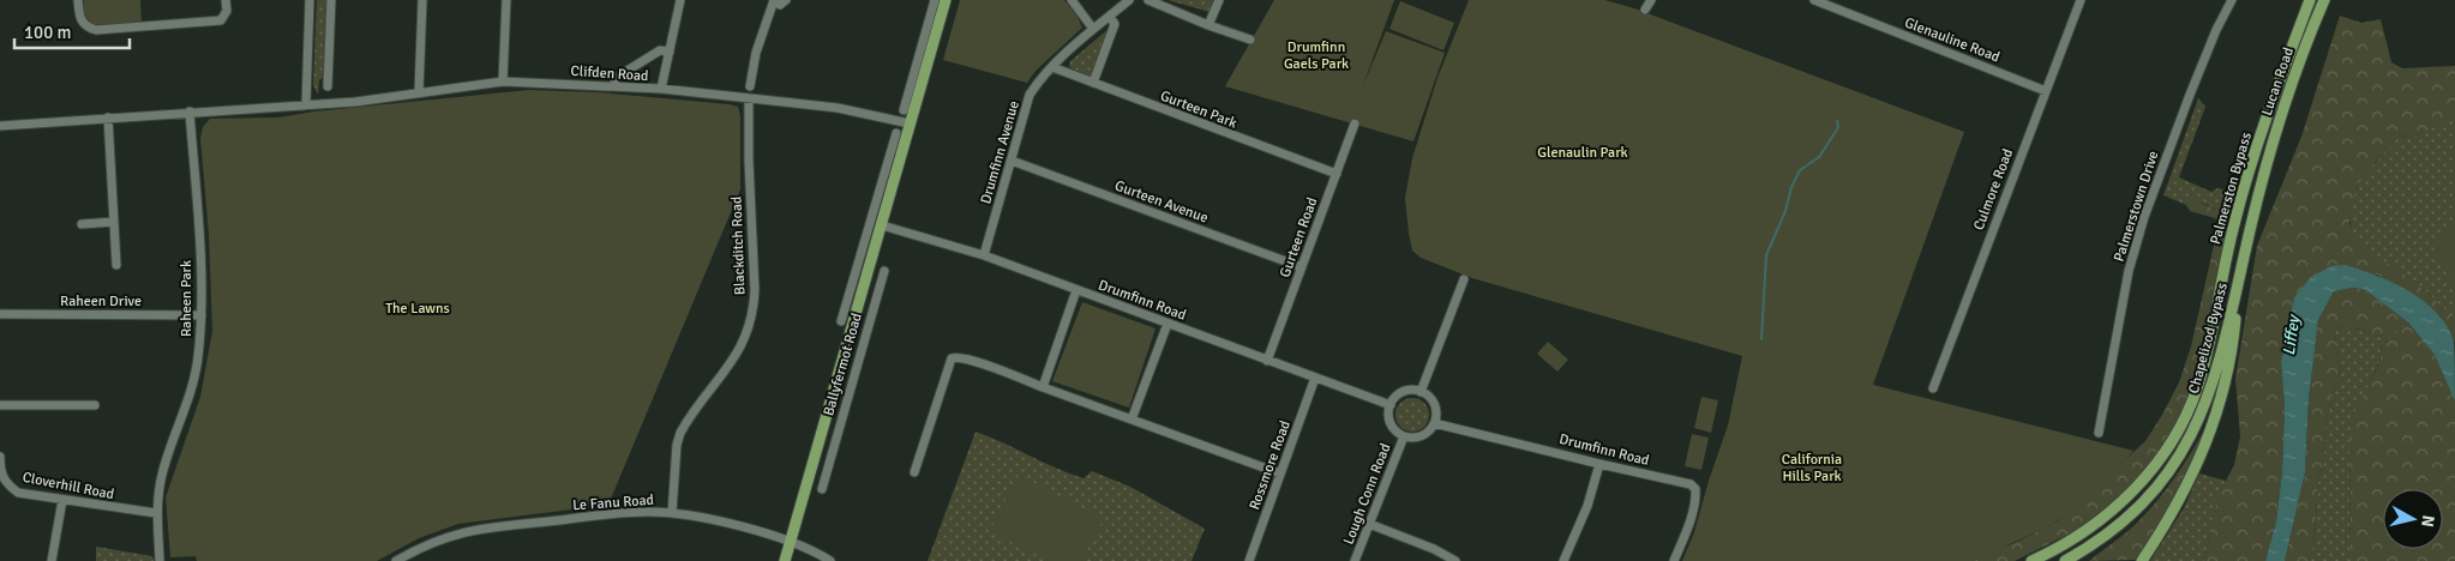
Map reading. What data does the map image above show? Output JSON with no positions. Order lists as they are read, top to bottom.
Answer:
{
  "streets": {
    "main road": [
      "Lucan Road",
      "Palmerston Bypass",
      "Chapelizod Bypass",
      "Ballyfermot Road"
    ],
    "street": [
      "Glenauline Road",
      "Clifden Road",
      "Gurteen Park",
      "Drumfinn Avenue",
      "Culmore Road",
      "Gurteen Avenue",
      "Palmerstown Drive",
      "Gurteen Road",
      "Blackditch Road",
      "Raheen Park",
      "Drumfinn Road",
      "Raheen Drive",
      "Rossmore Road",
      "Cloverhill Road",
      "Lough Conn Road",
      "Le Fanu Road"
    ]
  },
  "crossings": [
    ["Glenauline Road", "Culmore Road"],
    ["Clifden Road", "Blackditch Road"],
    ["Clifden Road", "Raheen Park"],
    ["Clifden Road", "Ballyfermot Road"],
    ["Lucan Road", "Chapelizod Bypass"],
    ["Gurteen Park", "Drumfinn Avenue"],
    ["Gurteen Park", "Gurteen Road"],
    ["Drumfinn Avenue", "Gurteen Avenue"],
    ["Drumfinn Avenue", "Drumfinn Road"],
    ["Palmerston Bypass", "Chapelizod Bypass"],
    ["Gurteen Avenue", "Gurteen Road"],
    ["Gurteen Road", "Drumfinn Road"],
    ["Blackditch Road", "Le Fanu Road"],
    ["Raheen Park", "Raheen Drive"],
    ["Raheen Park", "Cloverhill Road"],
    ["Drumfinn Road", "Ballyfermot Road"],
    ["Drumfinn Road", "Rossmore Road"],
    ["Drumfinn Road", "Lough Conn Road"],
    ["Ballyfermot Road", "Le Fanu Road"]
  ],
  "water": ["Liffey"],
  "parks": [
    "Drumfinn Gaels Park",
    "Glenaulin Park",
    "The Lawns",
    "California Hills Park"
  ],
  "scale_bar": "100 m",
  "north": "right"
}
